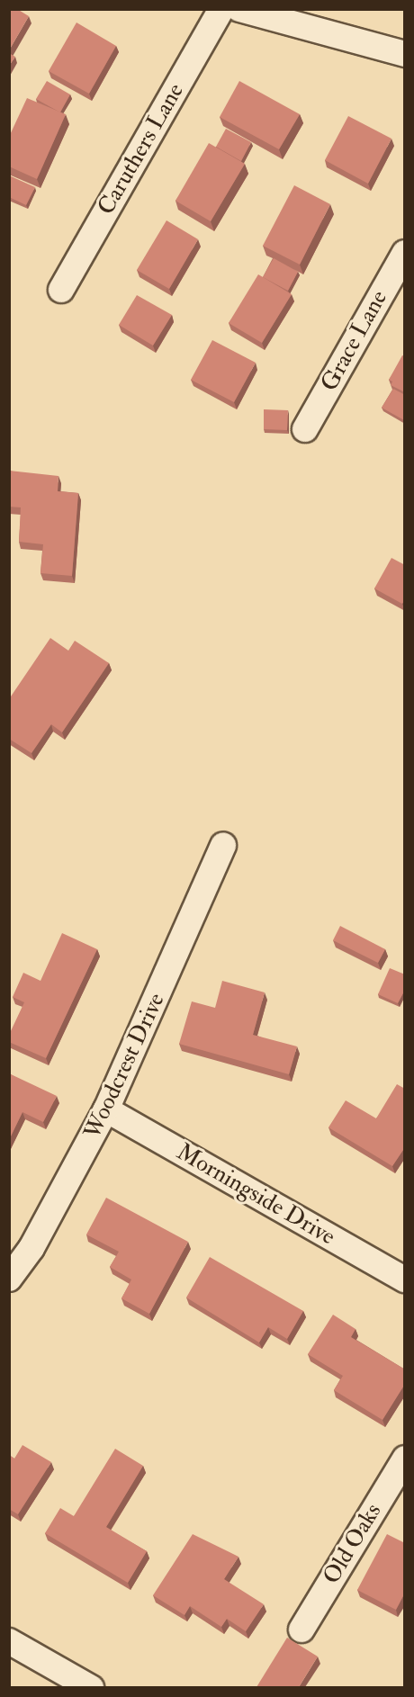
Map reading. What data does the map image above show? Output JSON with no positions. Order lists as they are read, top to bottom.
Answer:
{
  "streets": {
    "street": [
      "Caruthers Lane",
      "Grace Lane",
      "Woodcrest Drive",
      "Morningside Drive",
      "Old Oaks"
    ]
  },
  "crossings": [
    ["Woodcrest Drive", "Morningside Drive"]
  ]
}
